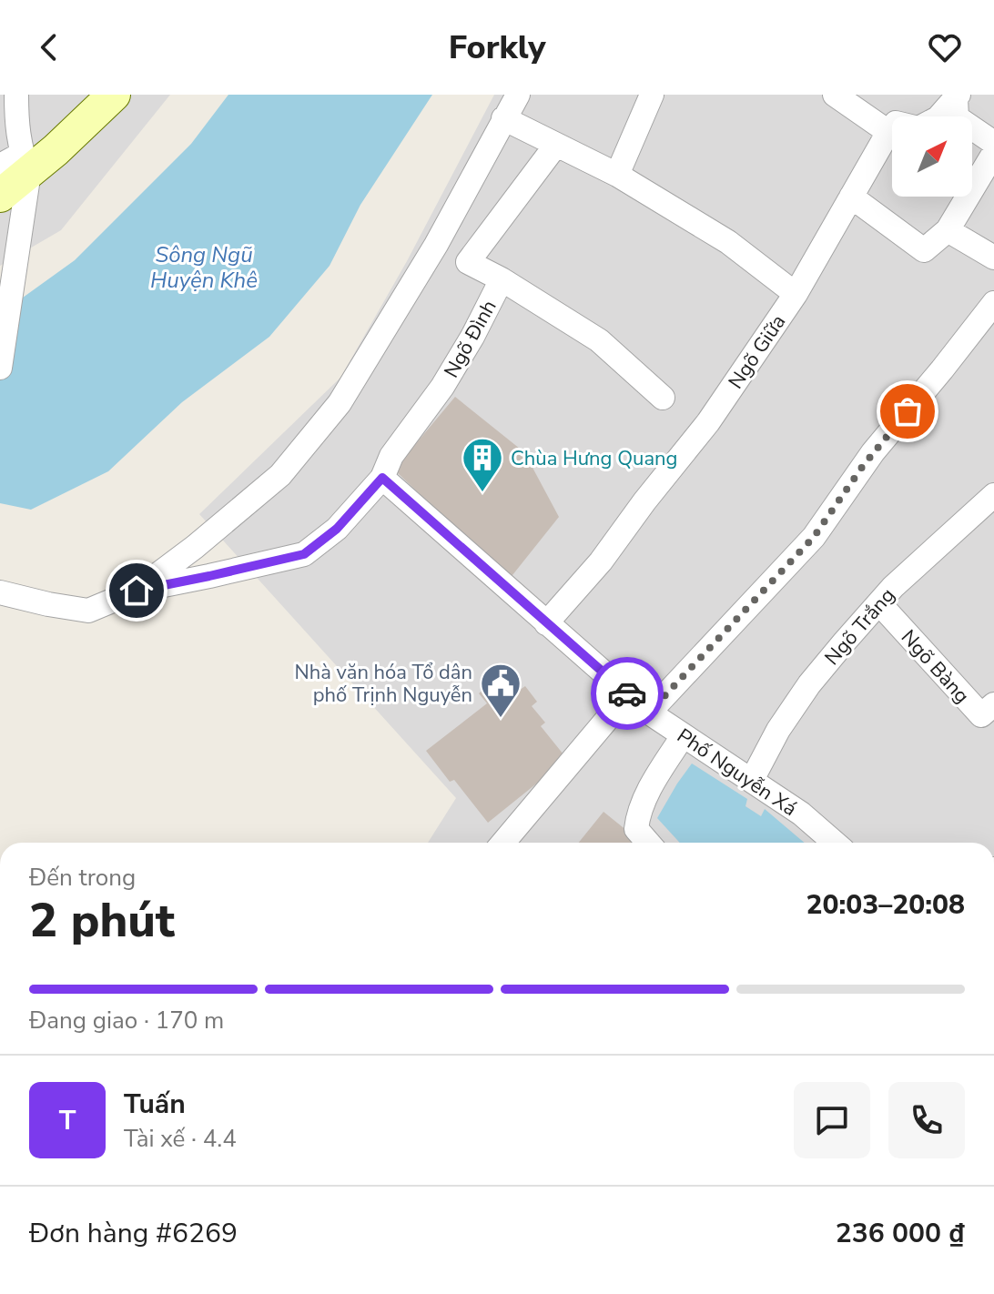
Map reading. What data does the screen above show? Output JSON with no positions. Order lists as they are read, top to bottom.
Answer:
{
  "streets": {
    "street": [
      "Ngõ Đình",
      "Ngõ Giữa",
      "Ngõ Trắng",
      "Ngõ Bàng",
      "Phố Nguyễn Xá"
    ]
  },
  "crossings": [
    ["Ngõ Đình", "Phố Nguyễn Xá"],
    ["Ngõ Giữa", "Phố Nguyễn Xá"],
    ["Ngõ Trắng", "Ngõ Bàng"],
    ["Ngõ Trắng", "Phố Nguyễn Xá"]
  ],
  "water": ["Sông Ngũ Huyện Khê"],
  "places": {
    "building": ["Chùa Hưng Quang"],
    "public building": ["Nhà văn hóa Tổ dân phố Trịnh Nguyễn"]
  },
  "north": "top right",
  "page": {
    "header": "Forkly",
    "heading": ["2 phút", "Đến trong", "20:03–20:08"],
    "panel": [
      "Tuấn",
      "Tài xế · 4.4",
      "Đơn hàng #6269",
      "236 000 ₫"
    ],
    "bar": "Đang giao · 170 m",
    "round": "T"
  }
}
